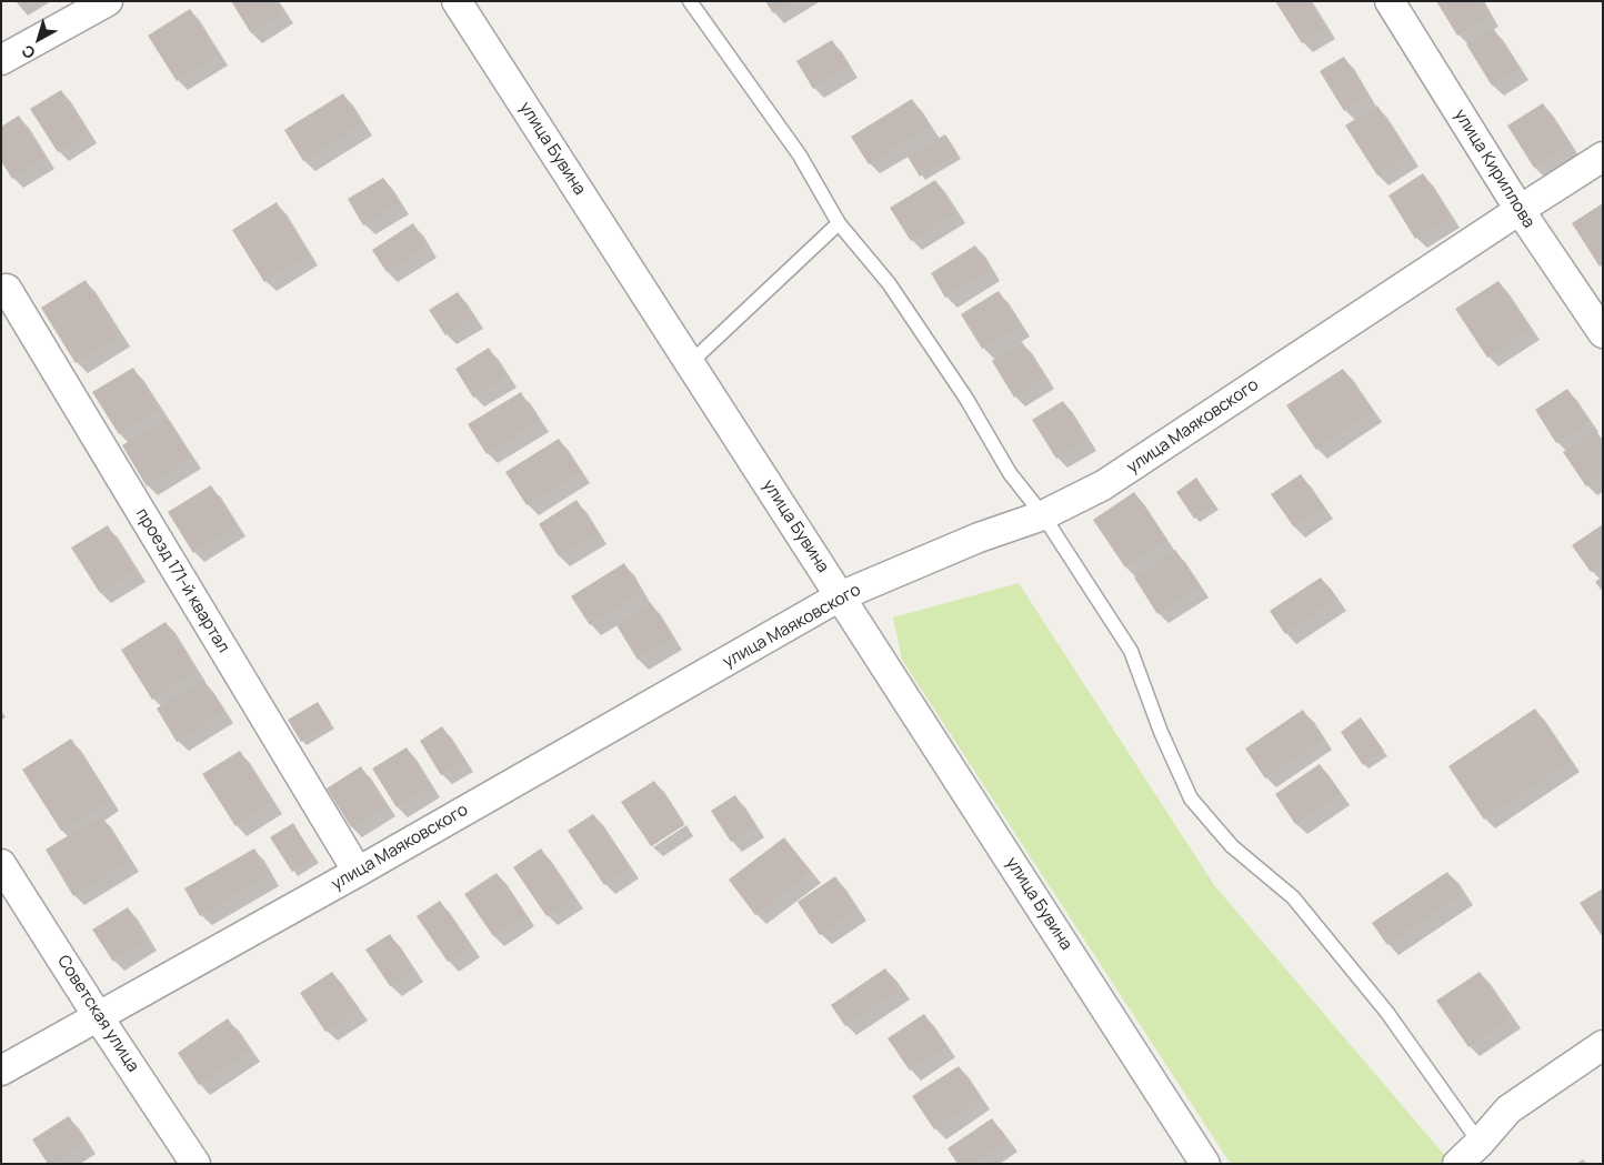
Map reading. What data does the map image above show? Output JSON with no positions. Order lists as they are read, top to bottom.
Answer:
{
  "streets": {
    "street": [
      "улица Бувина",
      "улица Кириллова",
      "улица Маяковского",
      "проезд 171-й квартал",
      "Советская улица"
    ]
  },
  "crossings": [
    ["улица Бувина", "улица Маяковского"],
    ["улица Кириллова", "улица Маяковского"],
    ["улица Маяковского", "проезд 171-й квартал"],
    ["улица Маяковского", "Советская улица"]
  ],
  "north": "bottom left"
}
